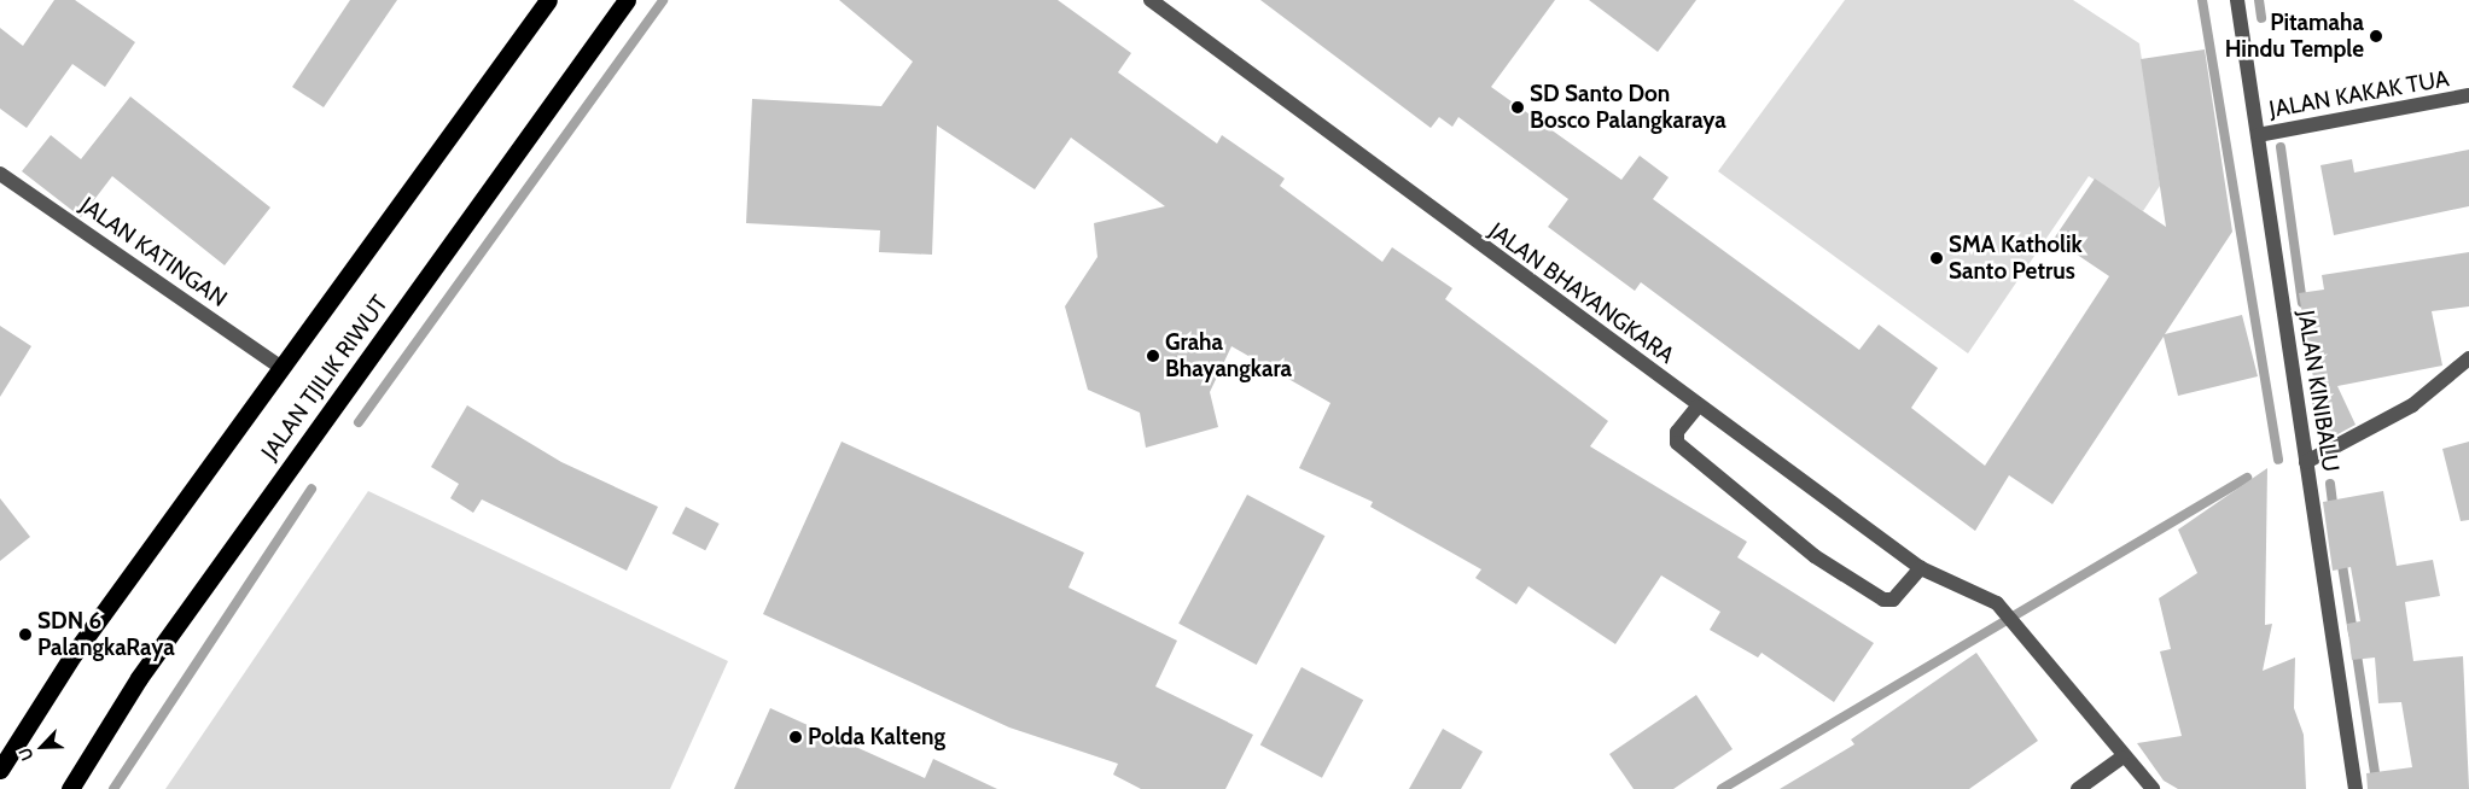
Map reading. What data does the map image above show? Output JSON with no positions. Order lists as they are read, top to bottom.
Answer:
{
  "streets": {
    "highway": ["JALAN TJILIK RIWUT"],
    "street": [
      "JALAN KAKAK TUA",
      "JALAN KATINGAN",
      "JALAN BHAYANGKARA",
      "JALAN KINIBALU"
    ]
  },
  "crossings": [
    ["JALAN KAKAK TUA", "JALAN KINIBALU"],
    ["JALAN KATINGAN", "JALAN TJILIK RIWUT"]
  ],
  "places": [
    "Pitamaha Hindu Temple",
    "SD Santo Don Bosco Palangkaraya",
    "SMA Katholik Santo Petrus",
    "Graha Bhayangkara",
    "SDN 6 PalangkaRaya",
    "Polda Kalteng"
  ],
  "north": "bottom left"
}
